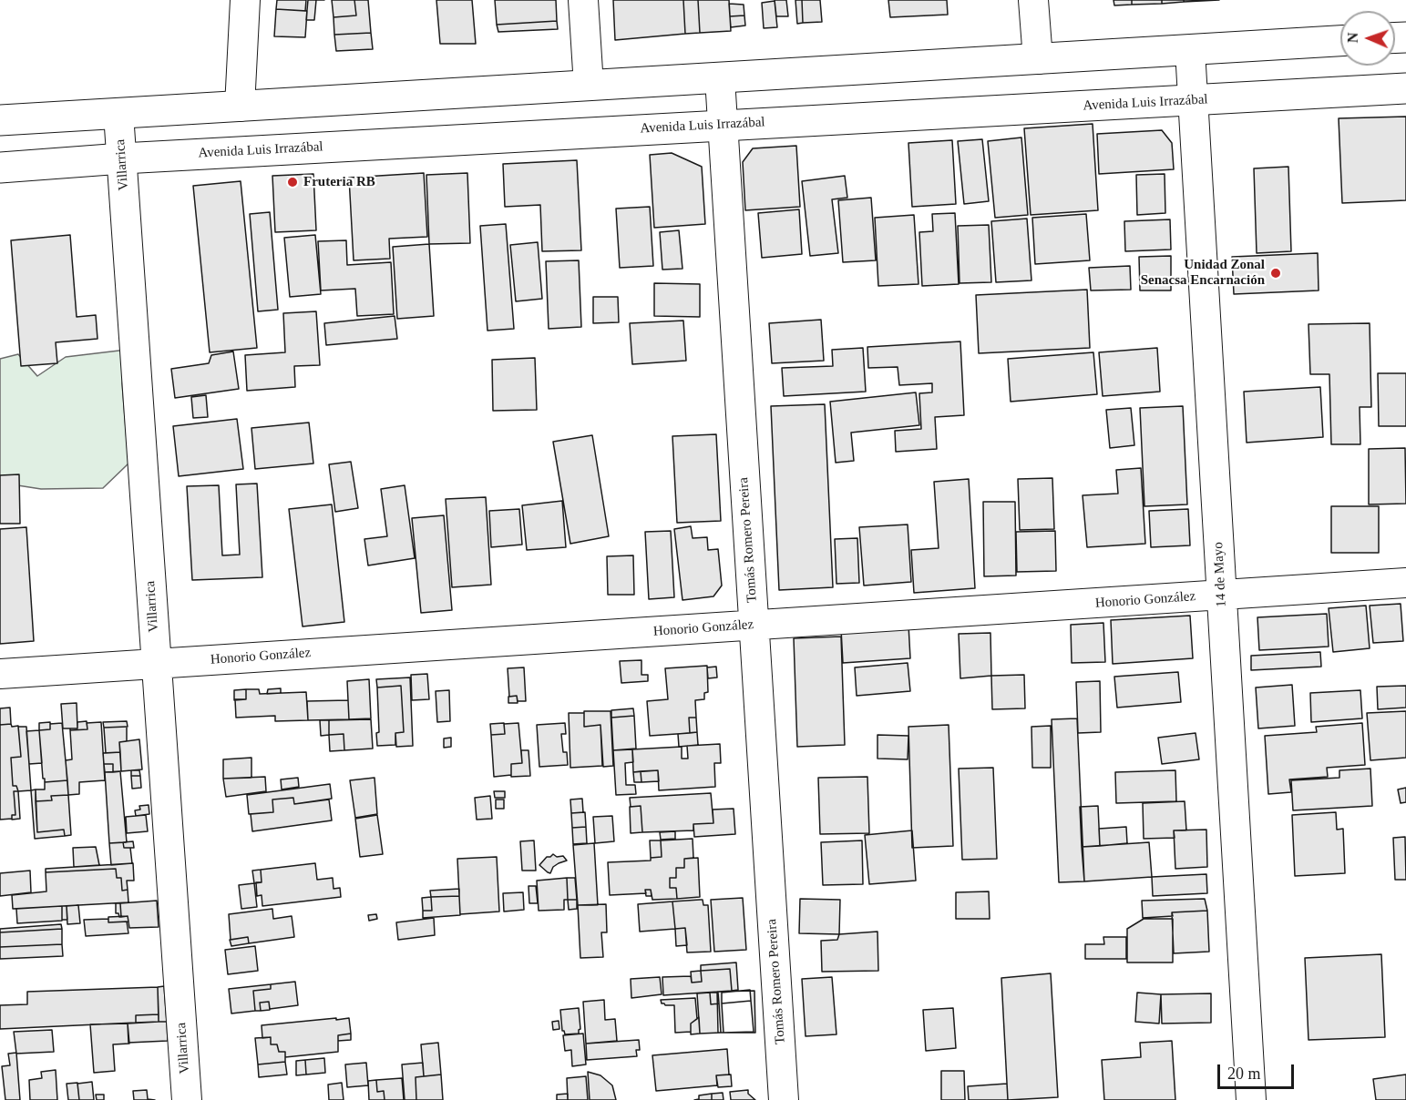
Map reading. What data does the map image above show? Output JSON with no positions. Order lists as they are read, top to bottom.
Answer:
{
  "streets": {
    "highway": ["Avenida Luis Irrazábal"],
    "street": [
      "Villarrica",
      "Tomás Romero Pereira",
      "14 de Mayo",
      "Honorio González"
    ]
  },
  "crossings": [
    ["Avenida Luis Irrazábal", "Villarrica"],
    ["Avenida Luis Irrazábal", "Tomás Romero Pereira"],
    ["Avenida Luis Irrazábal", "14 de Mayo"],
    ["Villarrica", "Honorio González"],
    ["Tomás Romero Pereira", "Honorio González"],
    ["14 de Mayo", "Honorio González"]
  ],
  "places": ["Fruteria RB", "Unidad Zonal Senacsa Encarnación"],
  "scale_bar": "20 m",
  "north": "left"
}
